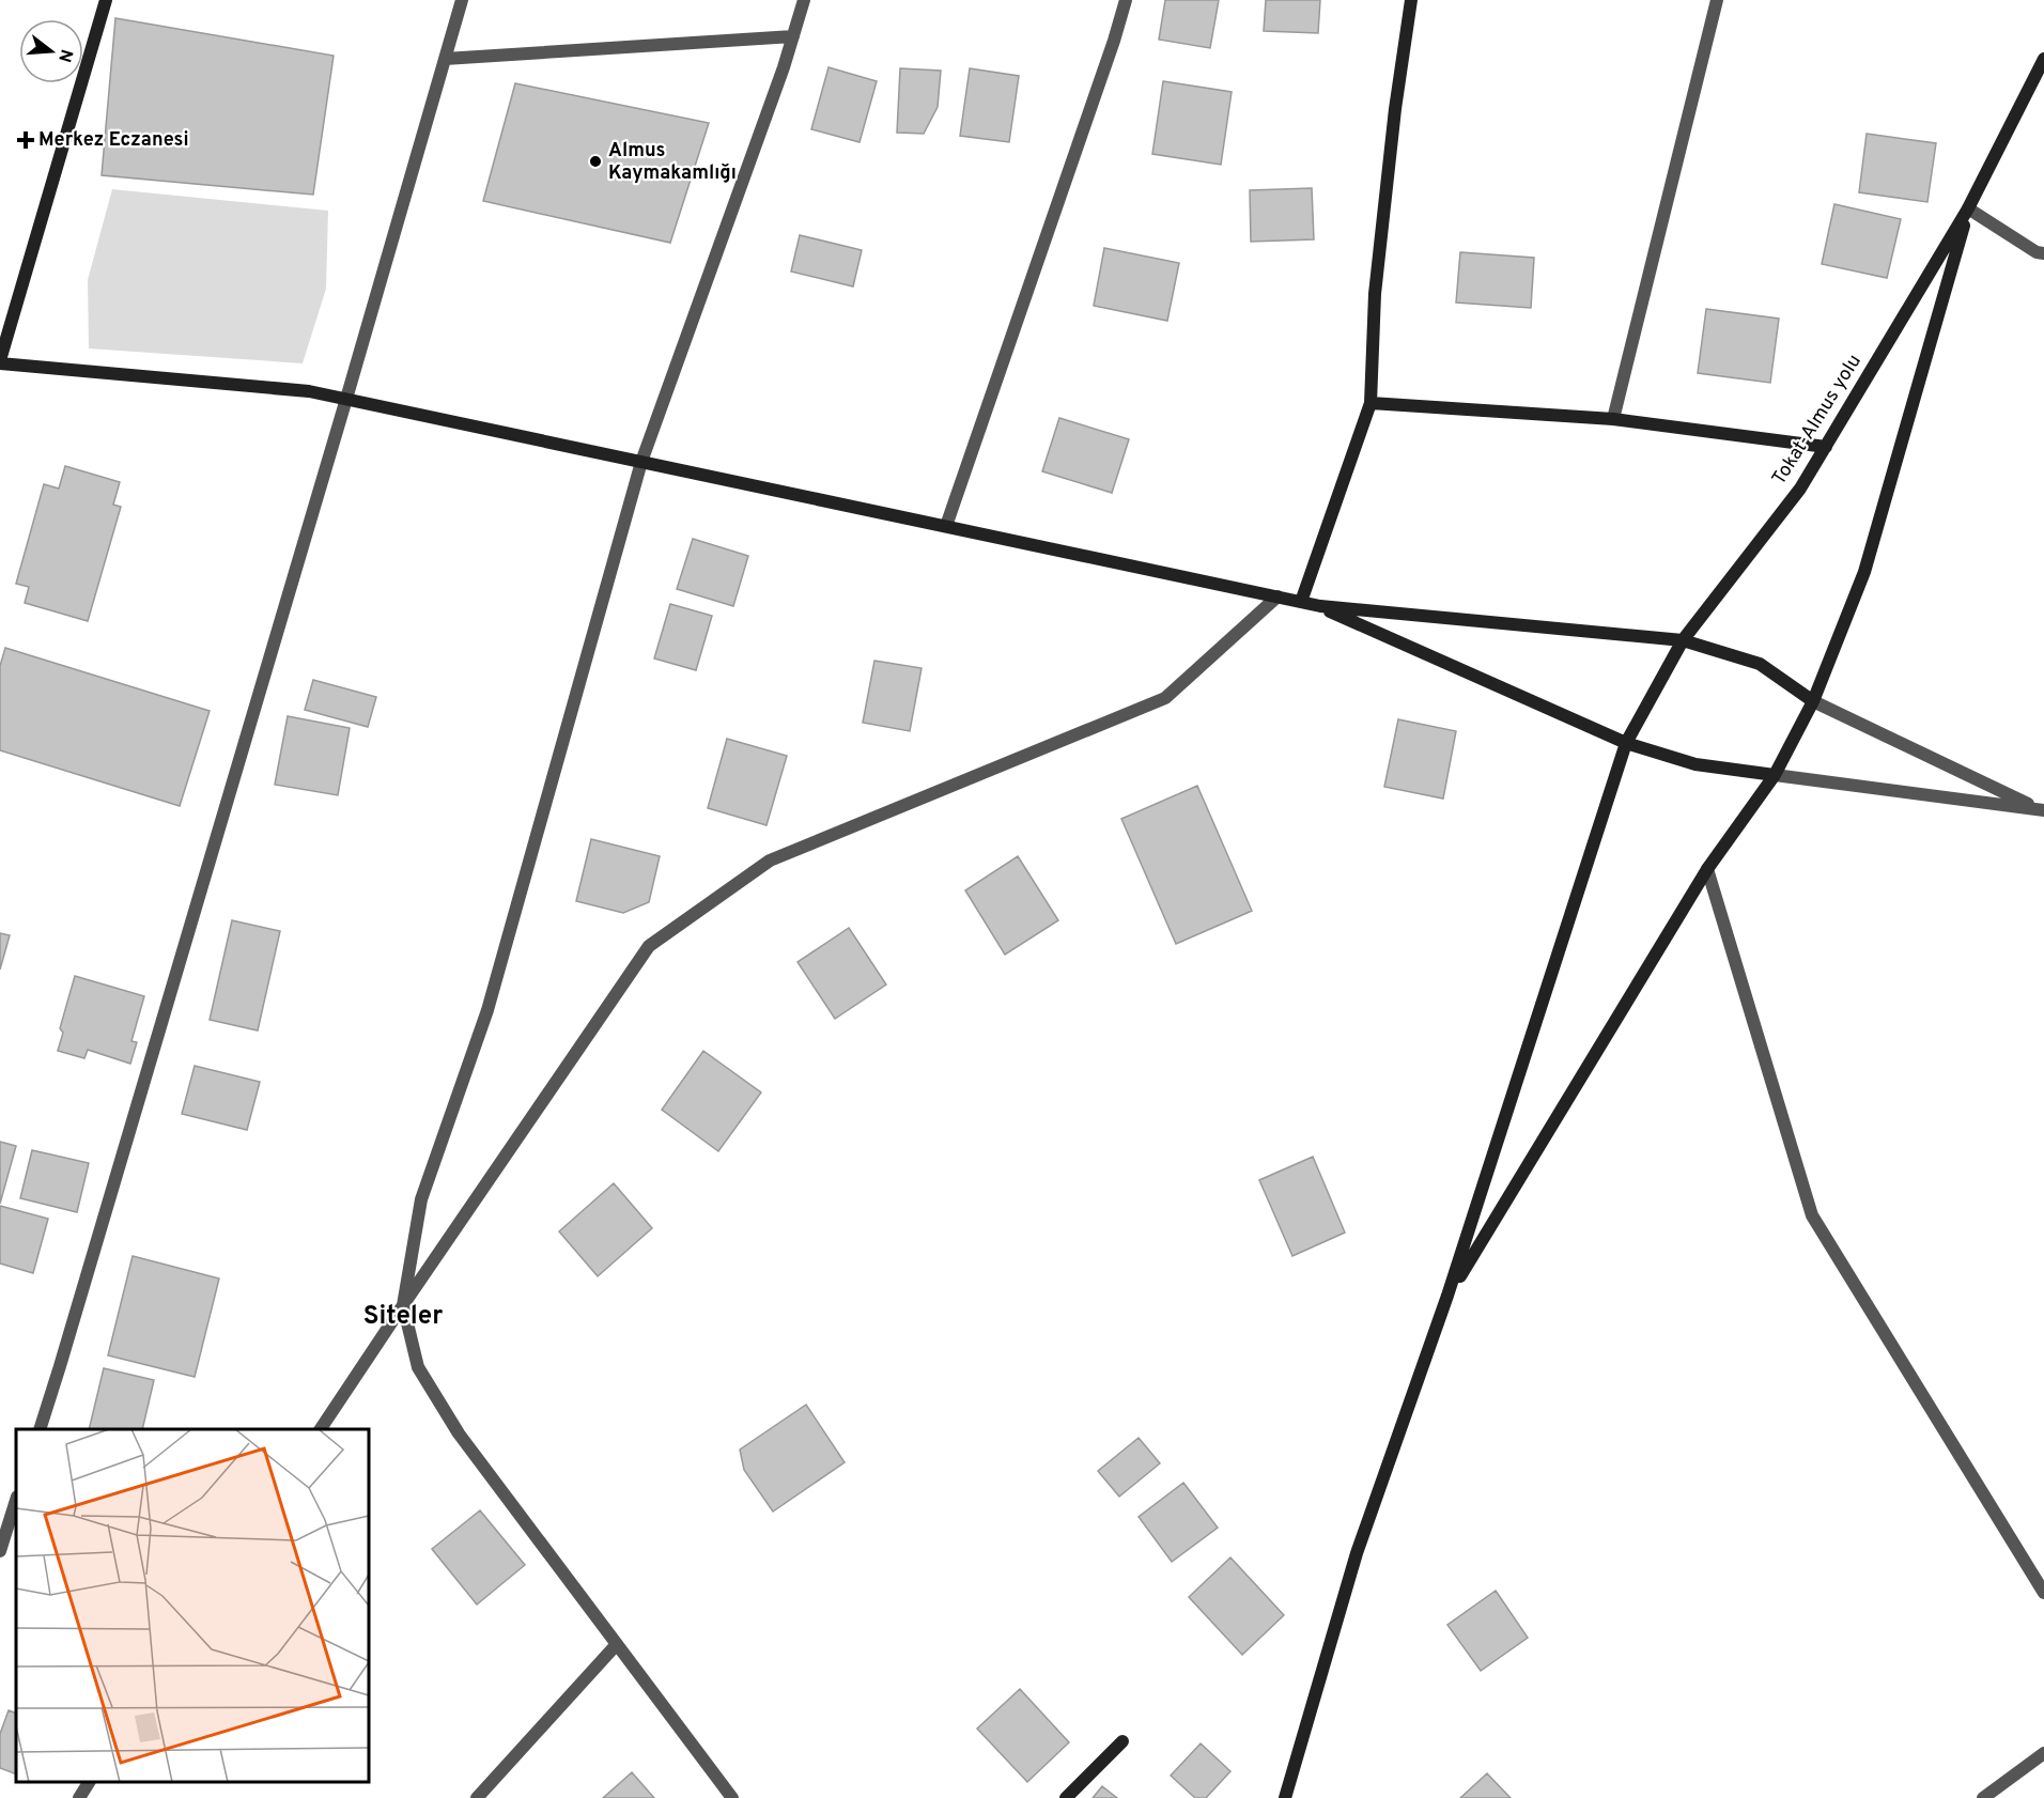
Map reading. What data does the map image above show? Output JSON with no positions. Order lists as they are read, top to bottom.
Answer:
{
  "streets": {
    "street": ["Tokat-Almus yolu"]
  },
  "districts": ["Siteler"],
  "places": {
    "health": ["Merkez Eczanesi"],
    "other": ["Almus Kaymakamlığı"]
  },
  "north": "right"
}
